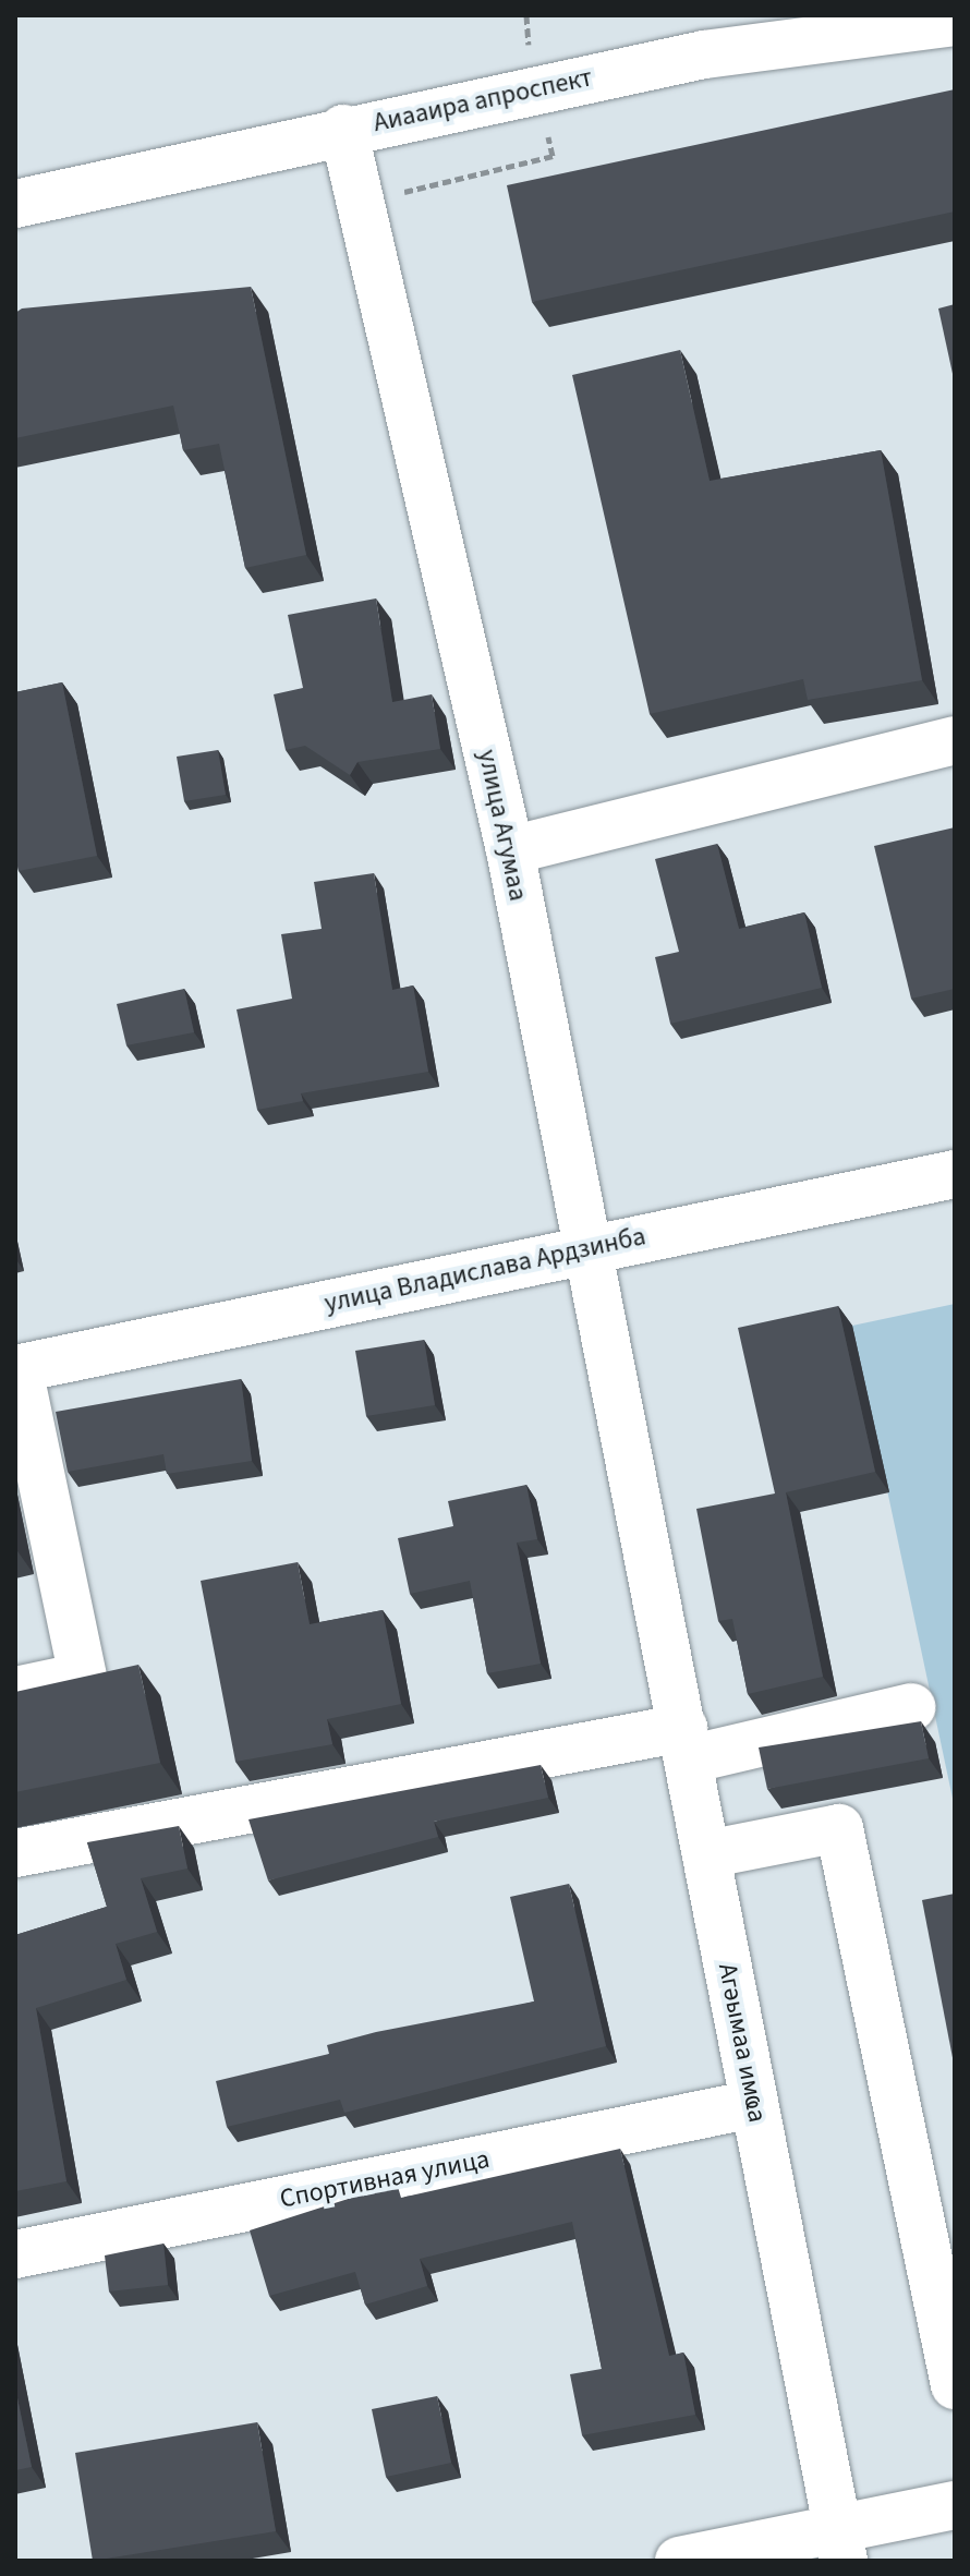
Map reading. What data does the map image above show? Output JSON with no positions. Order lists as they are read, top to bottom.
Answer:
{
  "streets": {
    "street": [
      "Аиааира апроспект",
      "улица Агумаа",
      "улица Владислава Ардзинба",
      "Агәымаа имҩа",
      "Спортивная улица"
    ]
  },
  "crossings": [
    ["Аиааира апроспект", "улица Агумаа"],
    ["улица Агумаа", "улица Владислава Ардзинба"],
    ["улица Агумаа", "Агәымаа имҩа"],
    ["Агәымаа имҩа", "Спортивная улица"]
  ]
}
